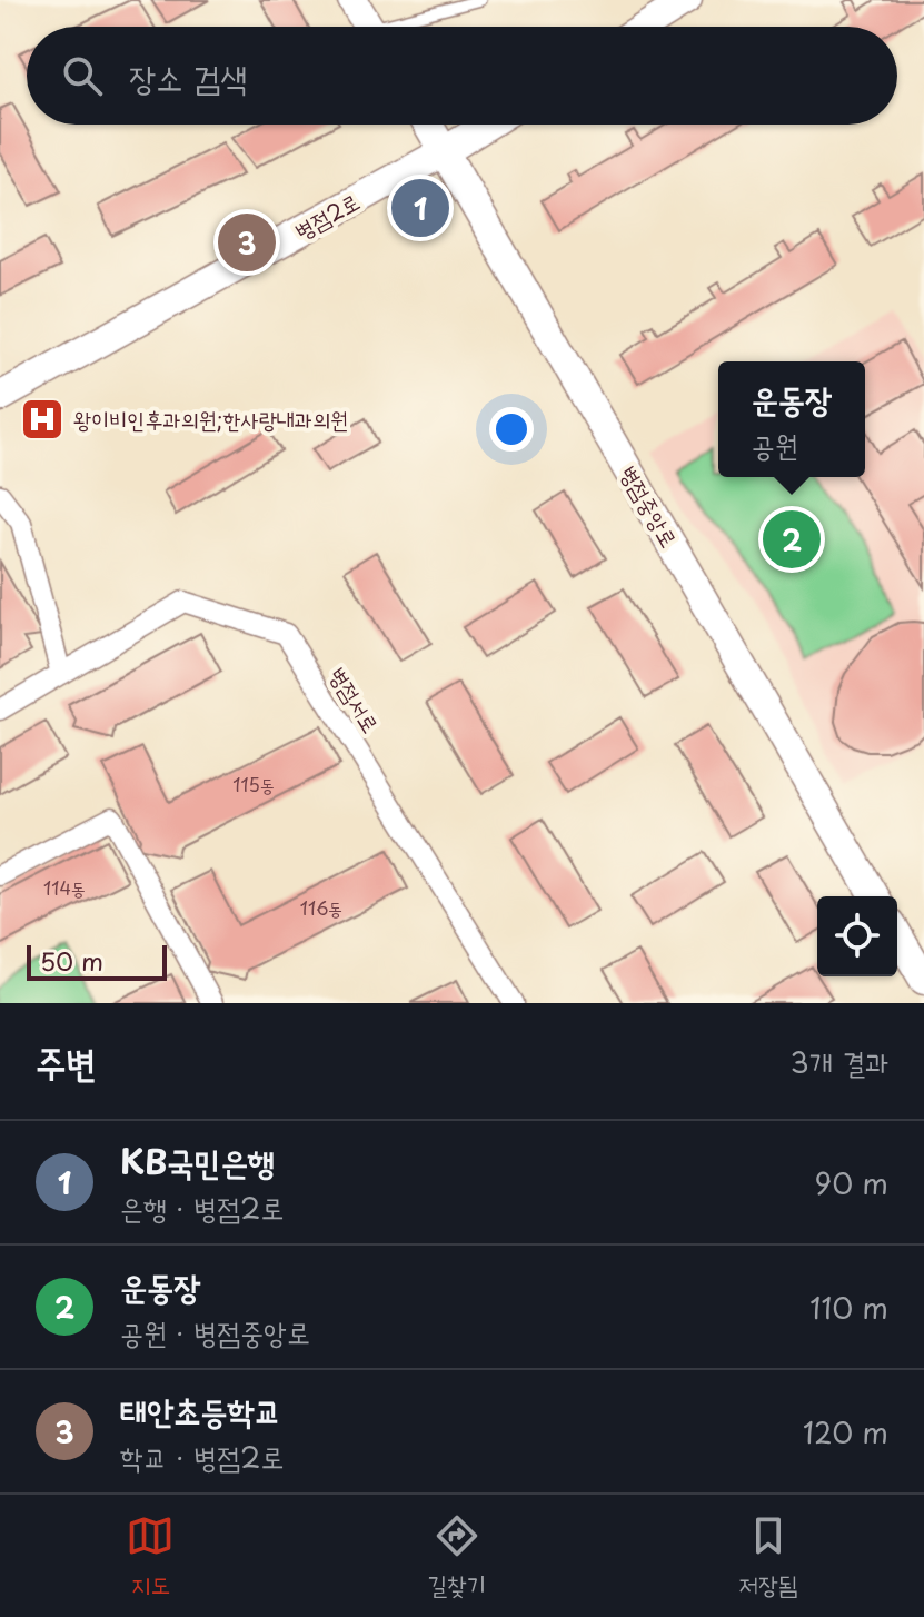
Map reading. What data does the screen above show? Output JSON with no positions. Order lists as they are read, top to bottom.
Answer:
{
  "streets": {
    "street": ["병점2로", "병점중앙로", "병점서로"]
  },
  "crossings": [
    ["병점2로", "병점중앙로"]
  ],
  "places": {
    "hospital": ["왕이비인후과의원;한사랑내과의원"]
  },
  "house_numbers": ["115동", "114동", "116동"],
  "scale_bar": "50 m",
  "page": {
    "search": "장소 검색",
    "pins": ["1", "3", "2"],
    "popup": ["운동장", "공원"],
    "scale": "50 m",
    "heading": ["주변", "3개 결과"],
    "list": [
      {
        "mark": "1",
        "name": "KB국민은행",
        "note": "은행 · 병점2로",
        "value": "90 m"
      },
      {
        "mark": "2",
        "name": "운동장",
        "note": "공원 · 병점중앙로",
        "value": "110 m"
      },
      {
        "mark": "3",
        "name": "태안초등학교",
        "note": "학교 · 병점2로",
        "value": "120 m"
      }
    ],
    "nav": ["지도", "길찾기", "저장됨"]
  }
}
